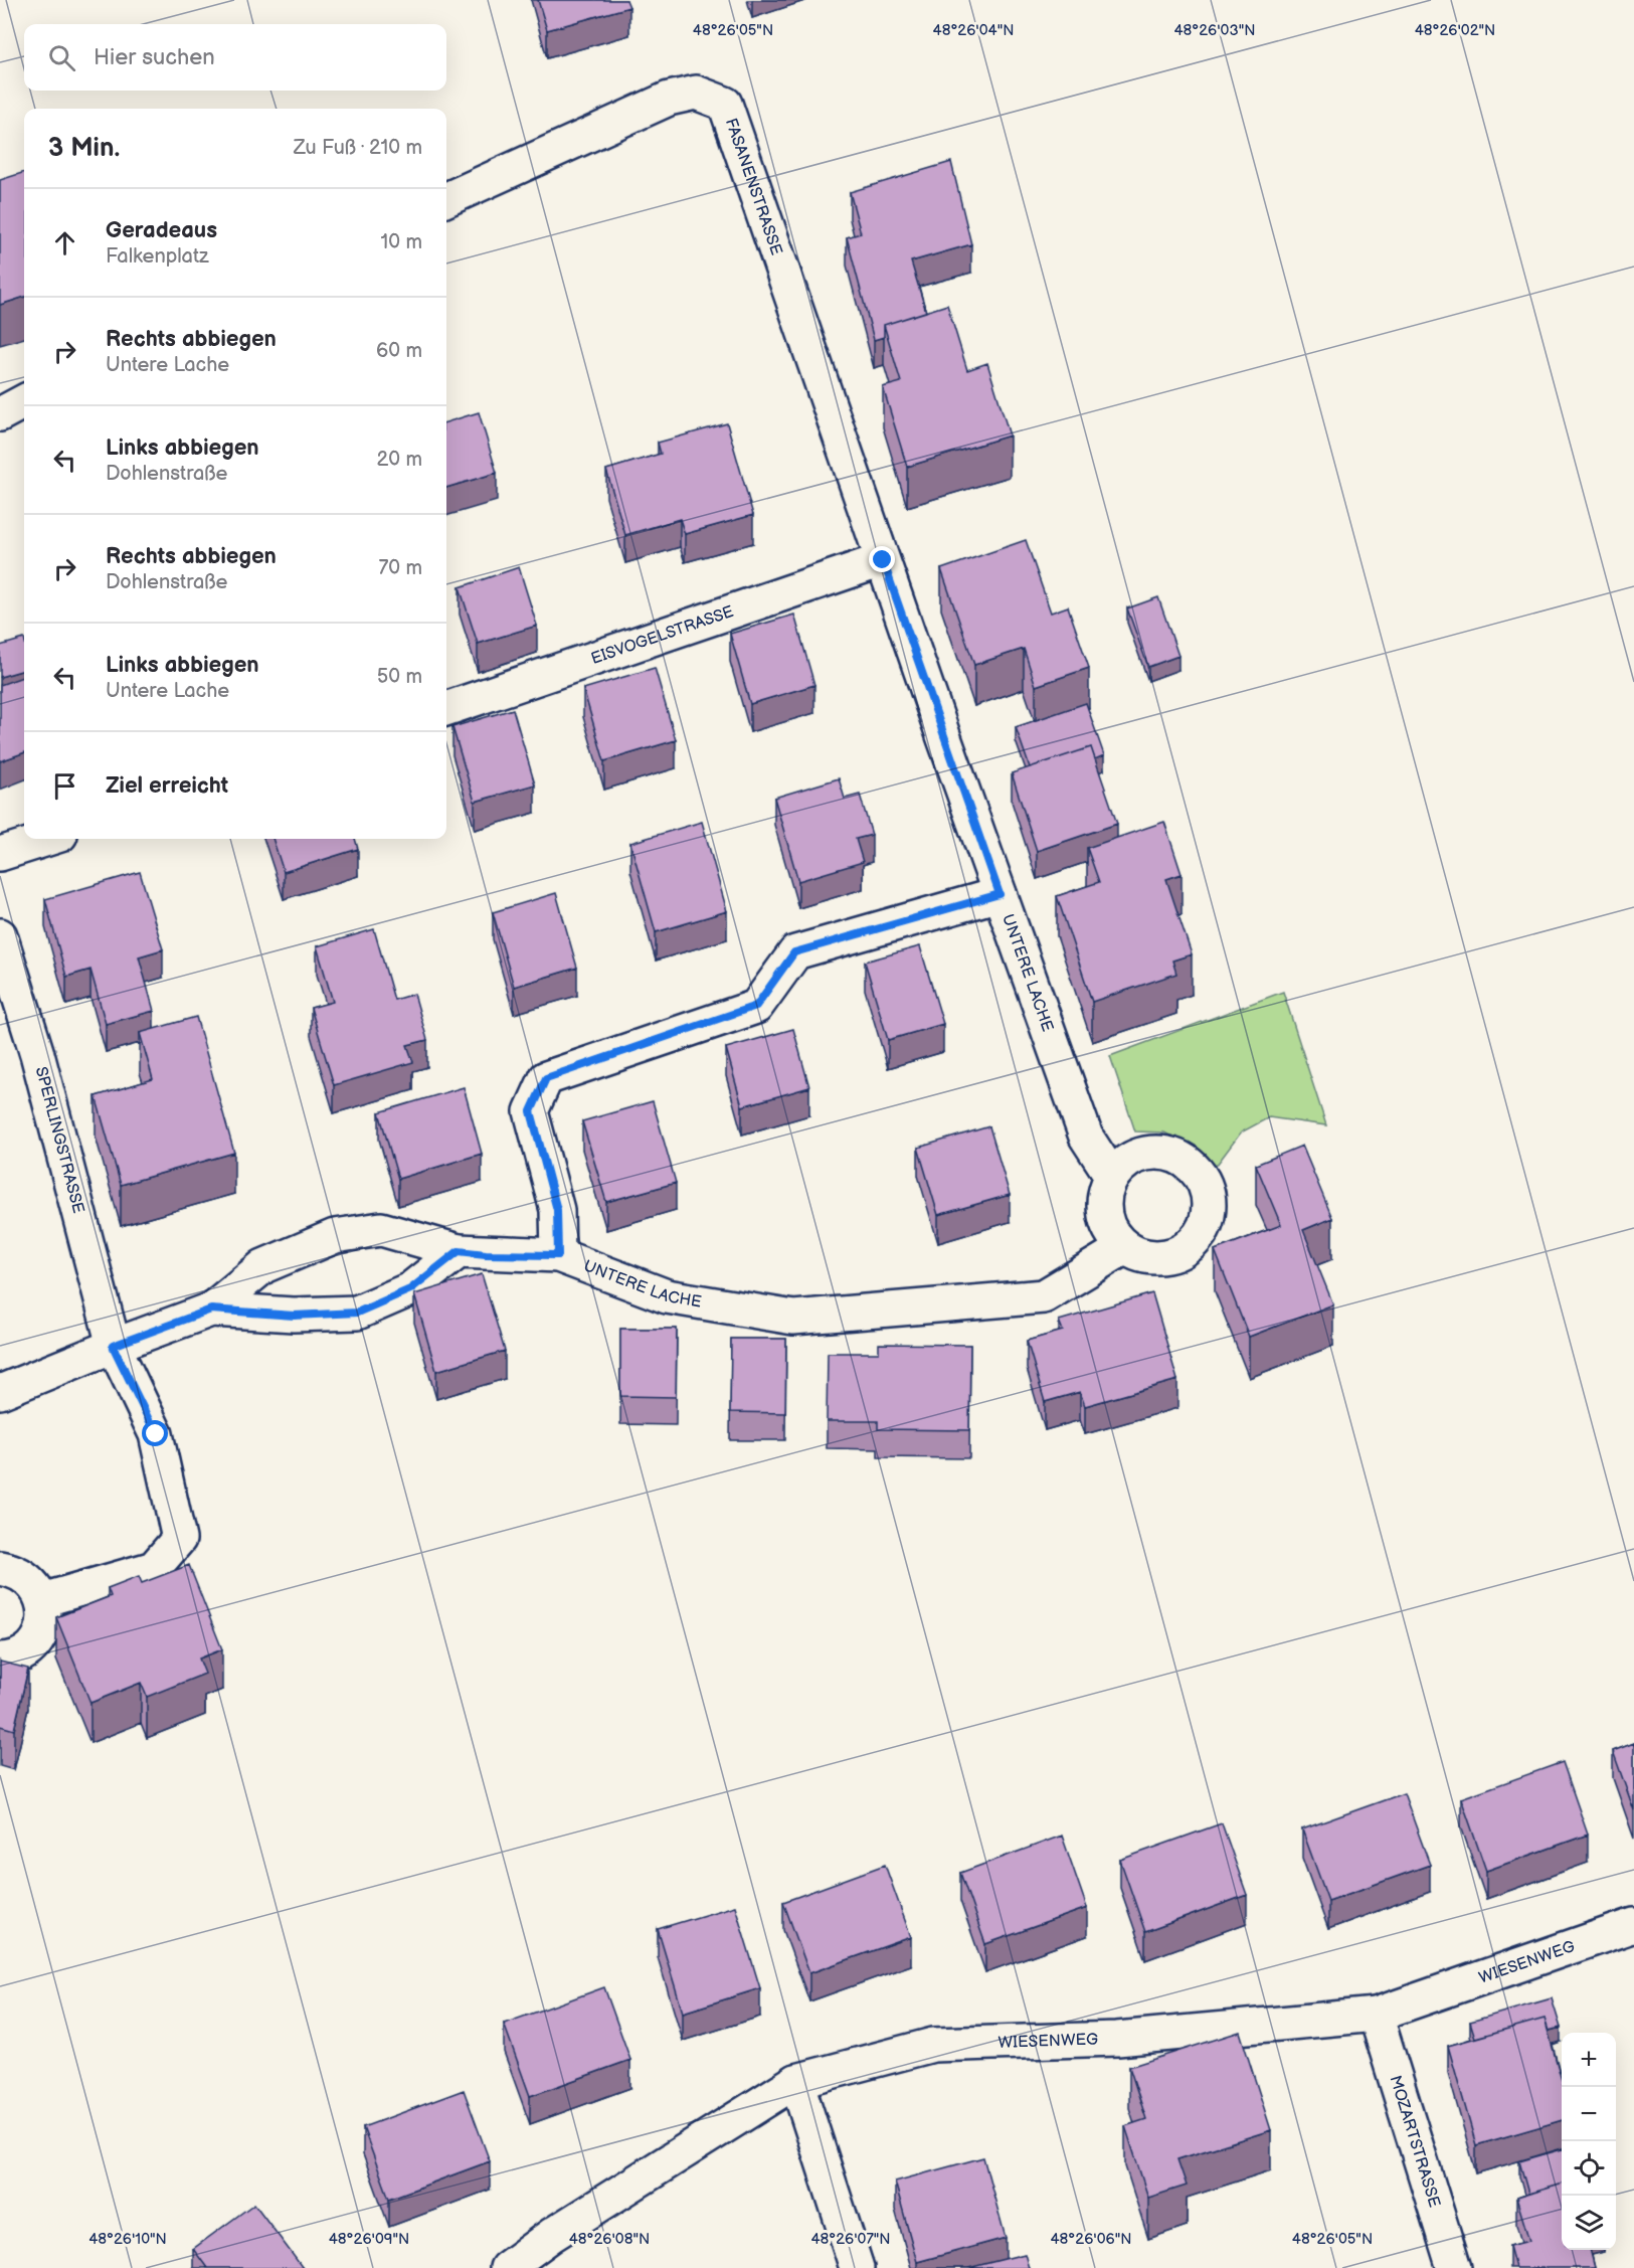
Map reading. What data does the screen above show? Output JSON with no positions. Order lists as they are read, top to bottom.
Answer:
{
  "streets": {
    "street": [
      "FASANENSTRASSE",
      "EISVOGELSTRASSE",
      "UNTERE LACHE",
      "SPERLINGSTRASSE",
      "WIESENWEG",
      "MOZARTSTRASSE"
    ]
  },
  "crossings": [
    ["FASANENSTRASSE", "EISVOGELSTRASSE"],
    ["FASANENSTRASSE", "UNTERE LACHE"],
    ["EISVOGELSTRASSE", "UNTERE LACHE"],
    ["WIESENWEG", "MOZARTSTRASSE"]
  ],
  "page": {
    "search": "Hier suchen",
    "heading": ["3 Min.", "Zu Fuß · 210 m"],
    "list": [
      ["Geradeaus", "Falkenplatz", "10 m"],
      ["Rechts abbiegen", "Untere Lache", "60 m"],
      ["Links abbiegen", "Dohlenstraße", "20 m"],
      ["Rechts abbiegen", "Dohlenstraße", "70 m"],
      ["Links abbiegen", "Untere Lache", "50 m"],
      "Ziel erreicht"
    ],
    "map_buttons": ["+", "−"]
  },
  "coordinates": [
    "48°26'05\"N",
    "48°26'04\"N",
    "48°26'03\"N",
    "48°26'02\"N",
    "48°26'10\"N",
    "48°26'09\"N",
    "48°26'08\"N",
    "48°26'07\"N",
    "48°26'06\"N"
  ]
}
